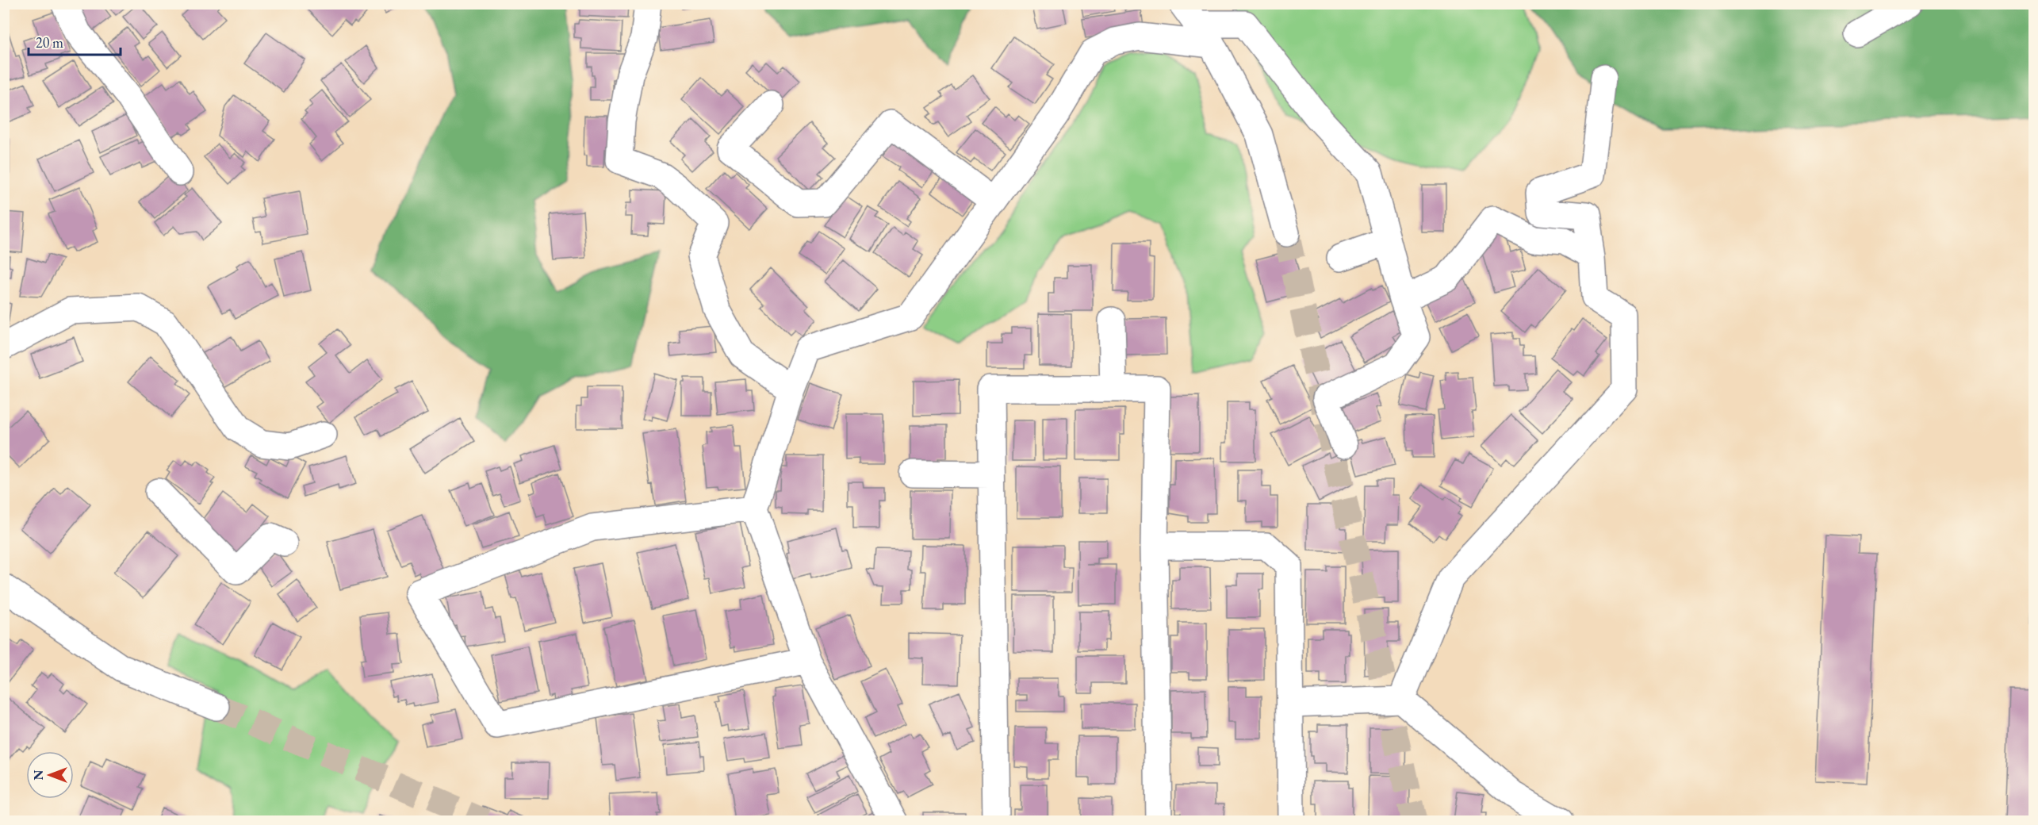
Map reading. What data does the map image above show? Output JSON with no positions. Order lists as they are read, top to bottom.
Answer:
{
  "scale_bar": "20 m",
  "north": "left"
}
